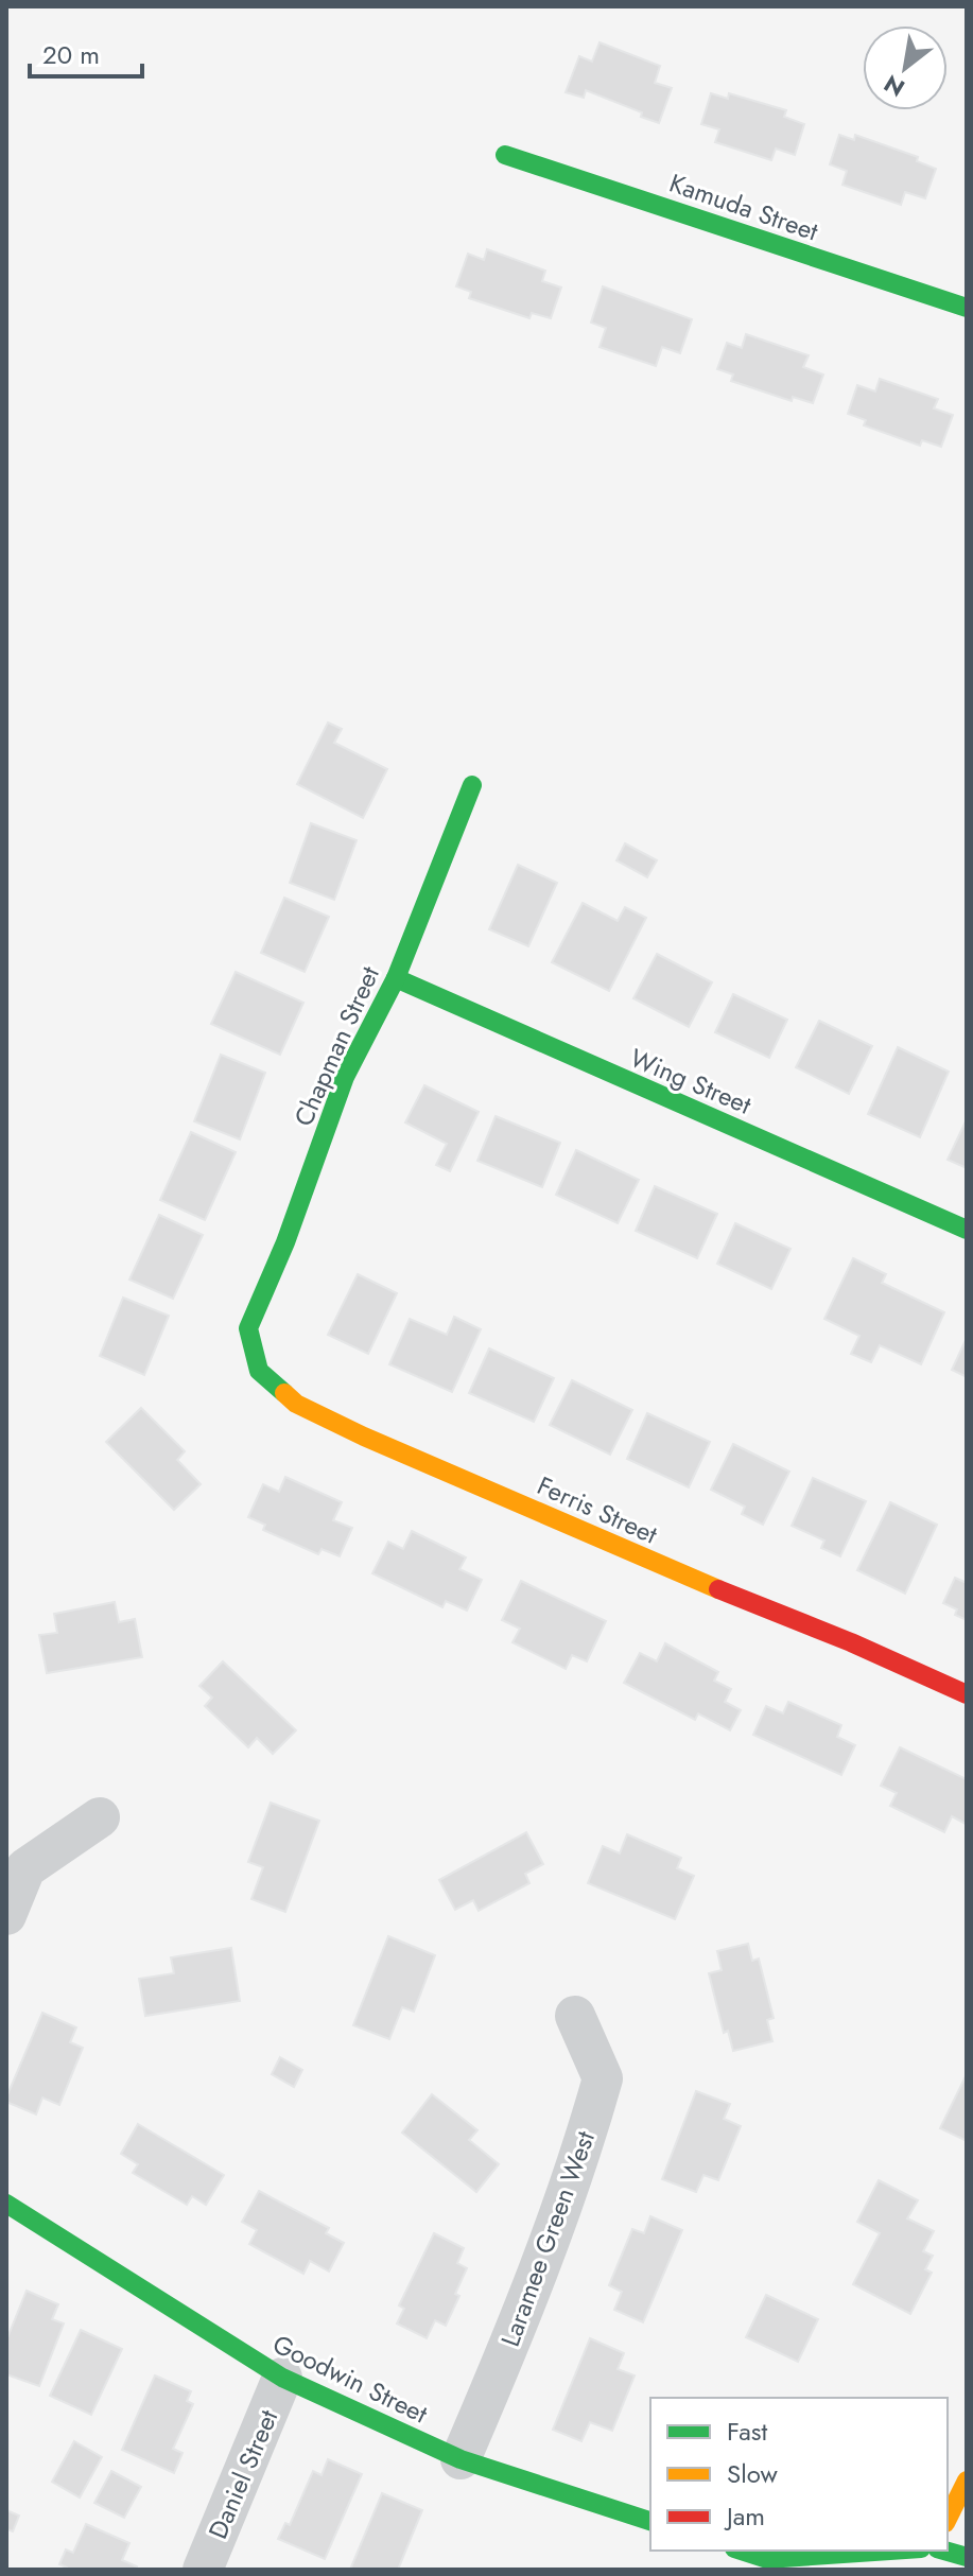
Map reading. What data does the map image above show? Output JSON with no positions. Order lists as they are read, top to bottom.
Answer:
{
  "streets": {
    "street": [
      "Kamuda Street",
      "Chapman Street",
      "Wing Street",
      "Ferris Street",
      "Laramee Green West",
      "Goodwin Street",
      "Daniel Street"
    ]
  },
  "crossings": [
    ["Chapman Street", "Wing Street"],
    ["Chapman Street", "Ferris Street"],
    ["Laramee Green West", "Goodwin Street"],
    ["Goodwin Street", "Daniel Street"]
  ],
  "legend": ["Fast", "Slow", "Jam"],
  "scale_bar": "20 m",
  "north": "bottom left"
}
